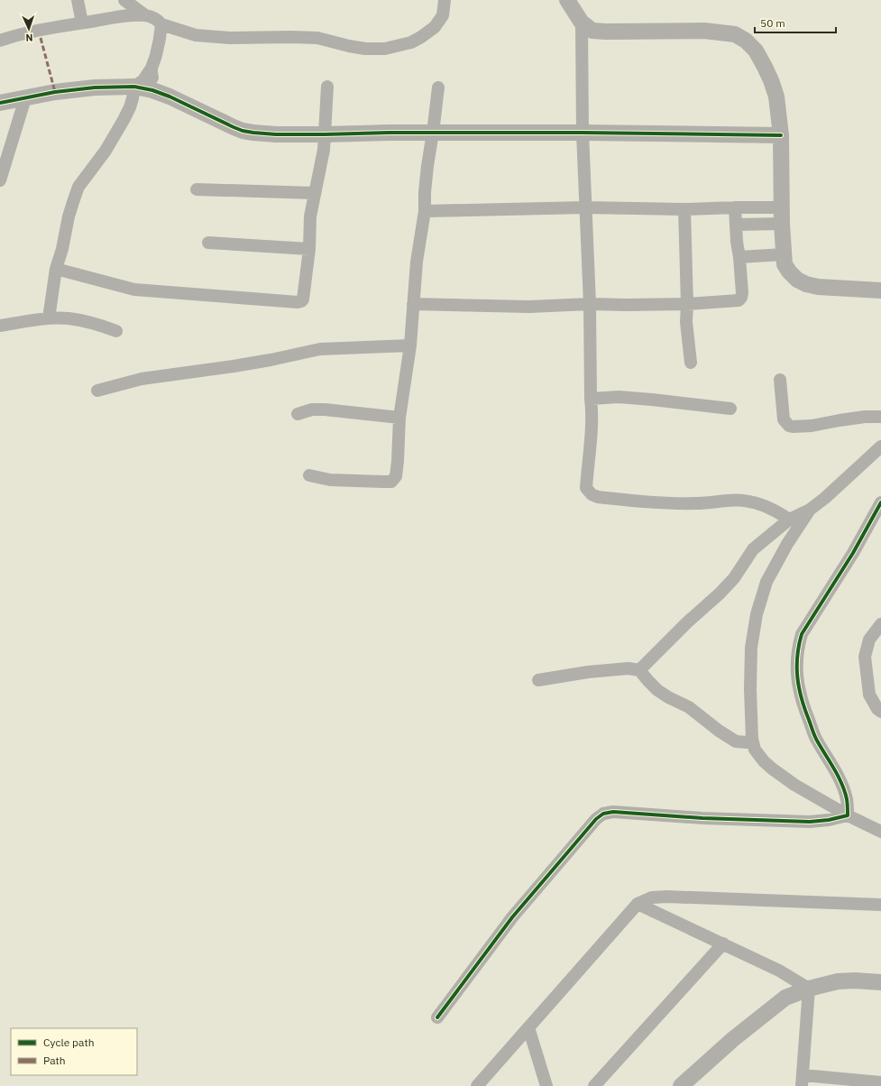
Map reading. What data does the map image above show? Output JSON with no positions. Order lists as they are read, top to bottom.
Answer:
{
  "legend": ["Cycle path", "Path"],
  "scale_bar": "50 m",
  "north": "bottom"
}
